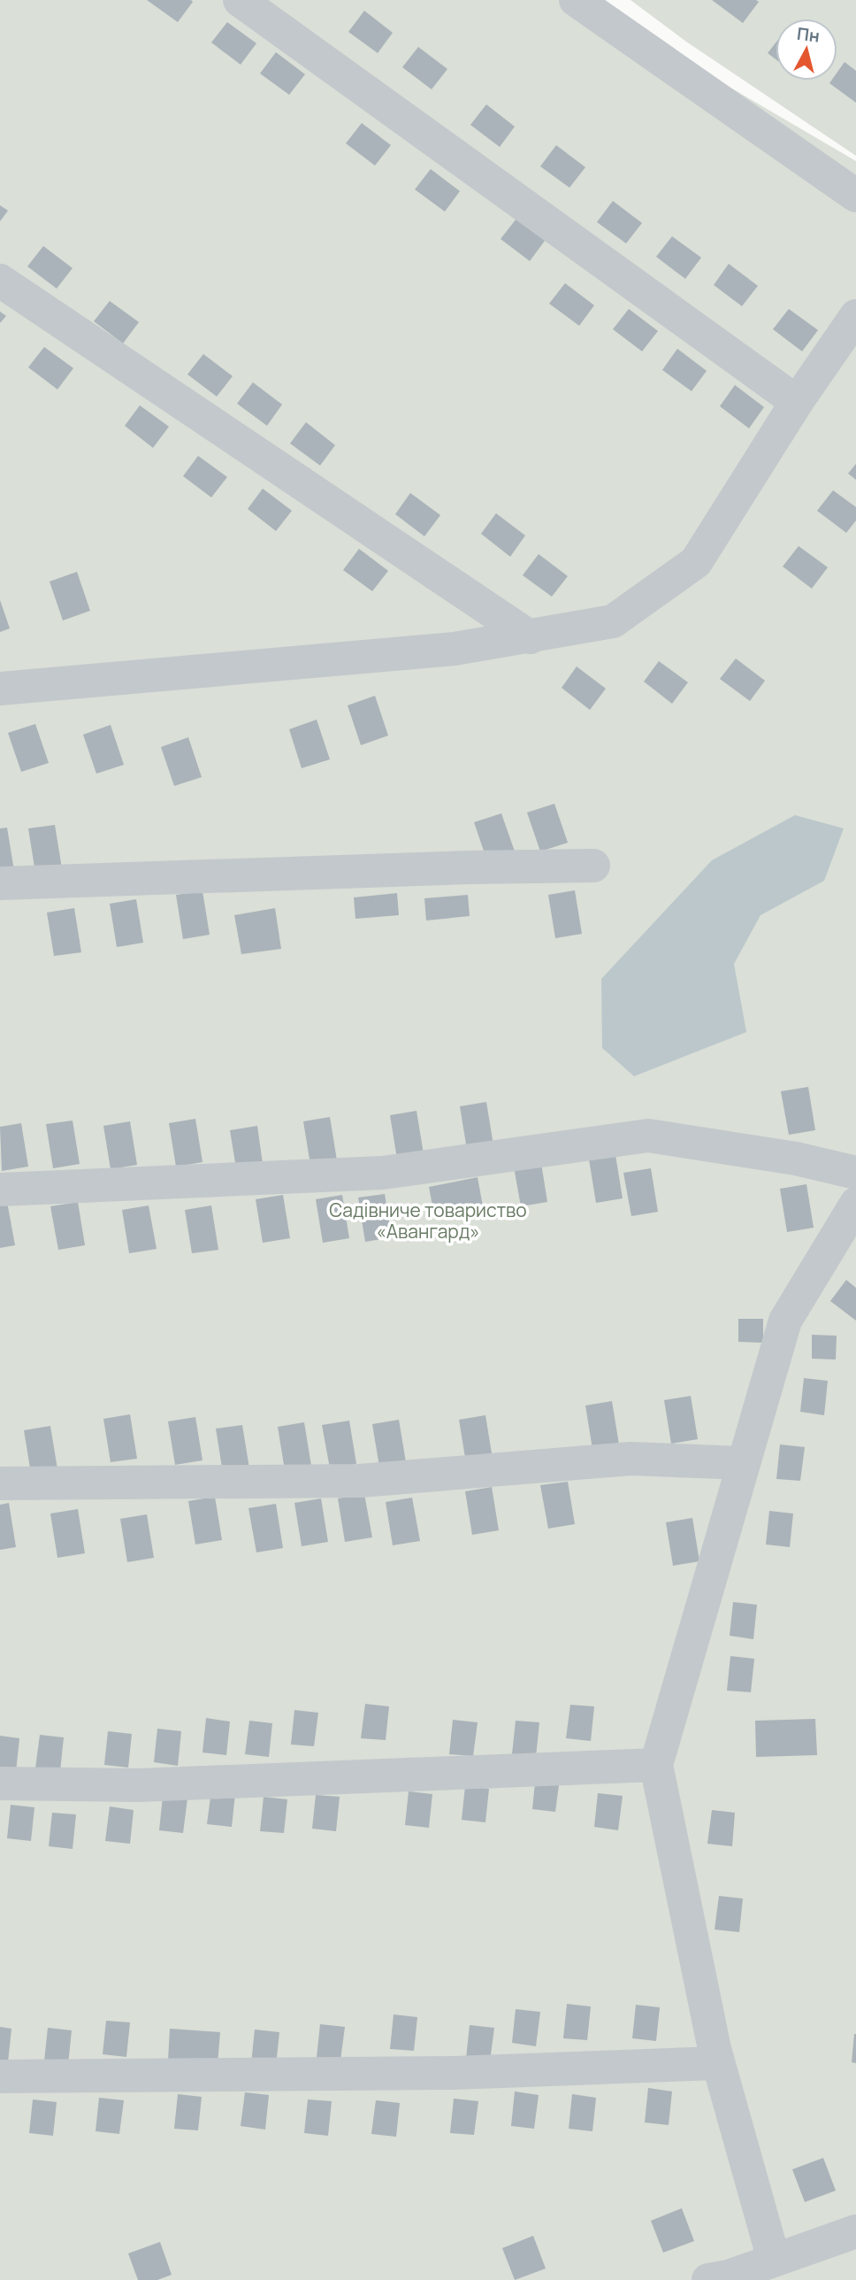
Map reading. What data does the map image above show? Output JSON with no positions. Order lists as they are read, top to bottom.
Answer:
{
  "parks": ["Садівниче товариство «Авангард»"],
  "north": "top"
}
